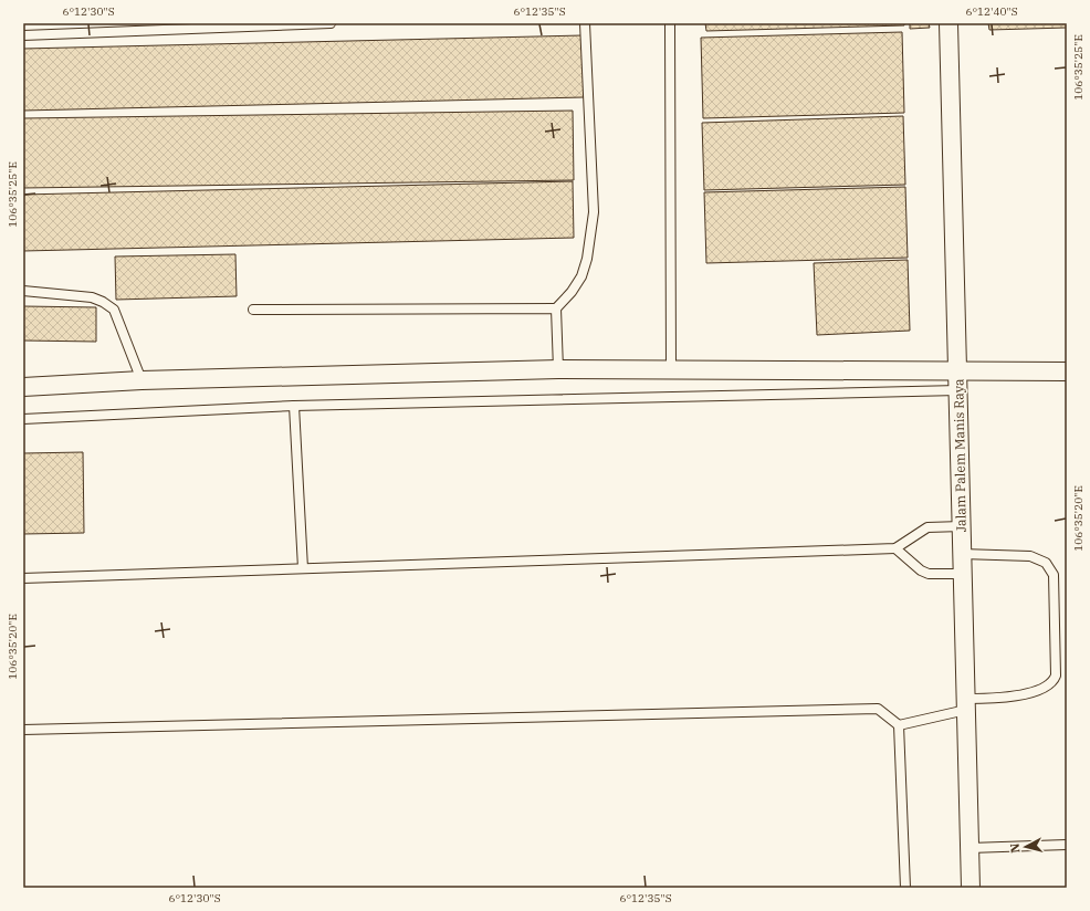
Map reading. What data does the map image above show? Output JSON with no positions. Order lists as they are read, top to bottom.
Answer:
{
  "streets": {
    "street": ["Jalam Palem Manis Raya"]
  },
  "north": "left",
  "coordinates": [
    "6°12'30\"S",
    "6°12'35\"S",
    "6°12'40\"S",
    "106°35'25\"E",
    "106°35'20\"E"
  ]
}
